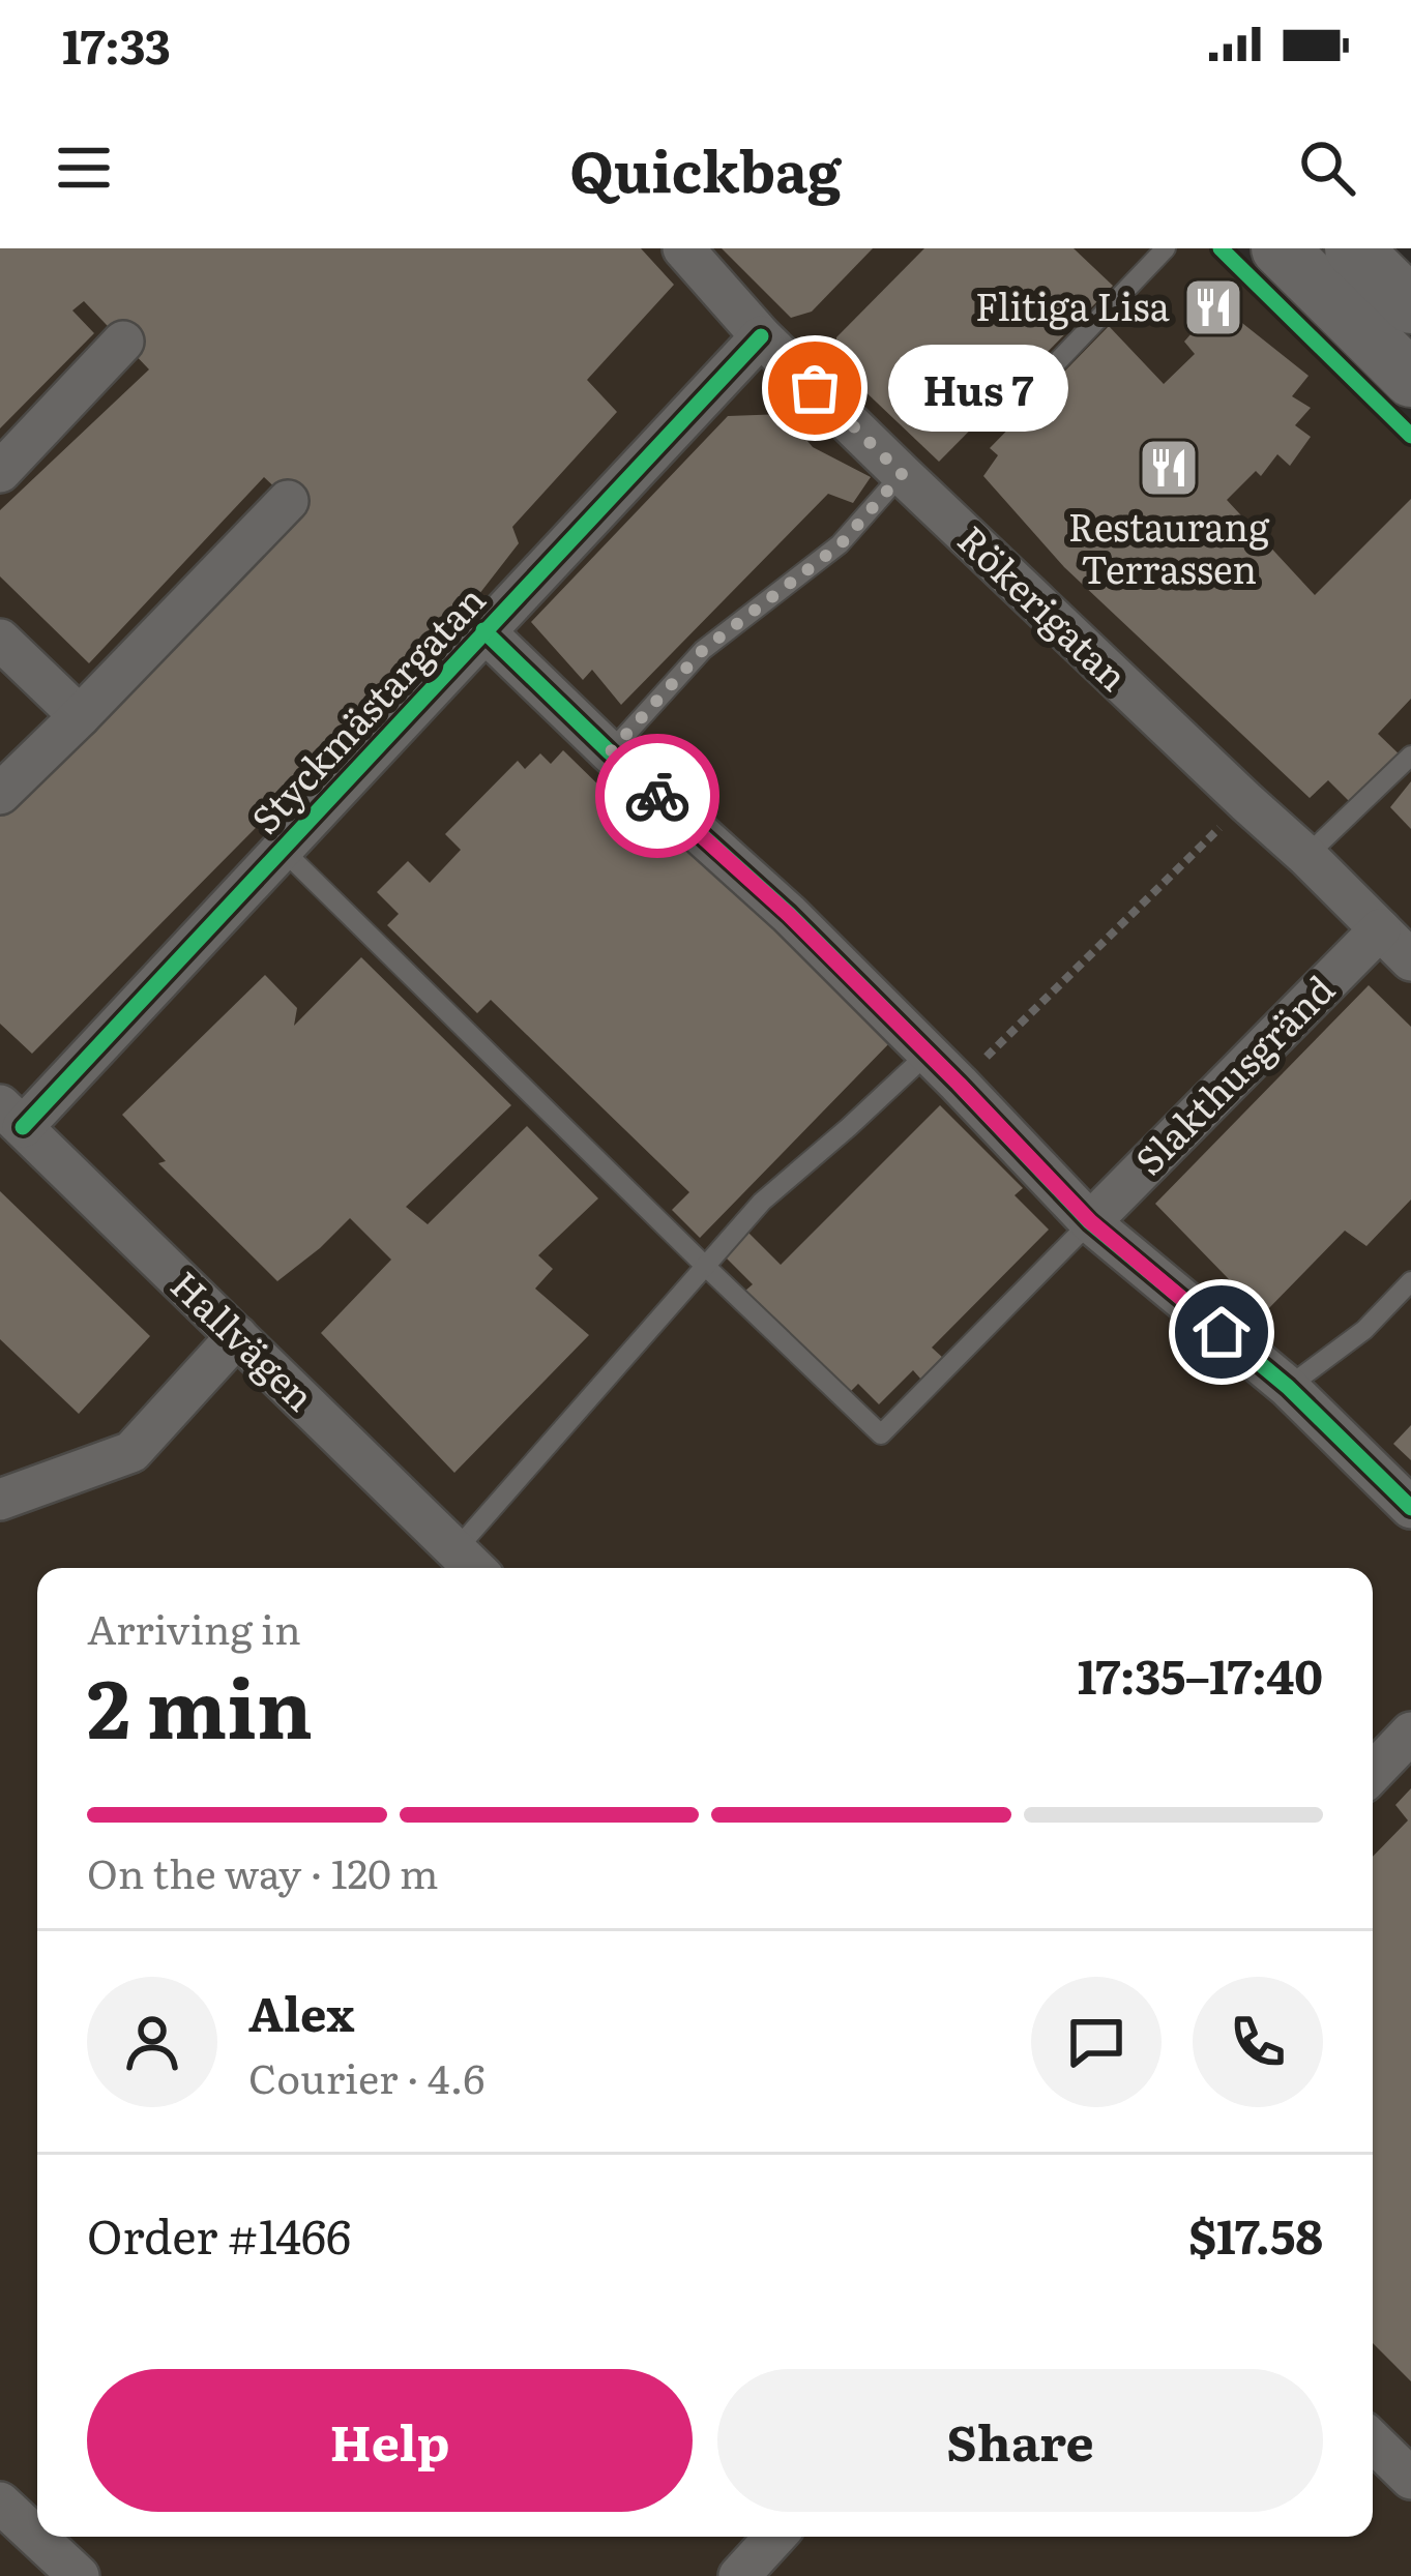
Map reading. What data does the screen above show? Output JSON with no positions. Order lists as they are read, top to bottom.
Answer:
{
  "streets": {
    "street": [
      "Rökerigatan",
      "Styckmästargatan",
      "Slakthusgränd",
      "Hallvägen"
    ]
  },
  "crossings": [
    ["Rökerigatan", "Styckmästargatan"],
    ["Rökerigatan", "Slakthusgränd"],
    ["Styckmästargatan", "Hallvägen"]
  ],
  "places": {
    "restaurant": ["Flitiga Lisa", "Restaurang Terrassen"],
    "other": ["Hus 7"]
  },
  "page": {
    "status": "17:33",
    "header": "Quickbag",
    "bubble": "Hus 7",
    "heading": ["2 min", "Arriving in", "17:35–17:40"],
    "panel": [
      "Alex",
      "Courier · 4.6",
      "Order #1466",
      "$17.58"
    ],
    "bar": "On the way · 120 m",
    "buttons": ["Help", "Share"]
  }
}
